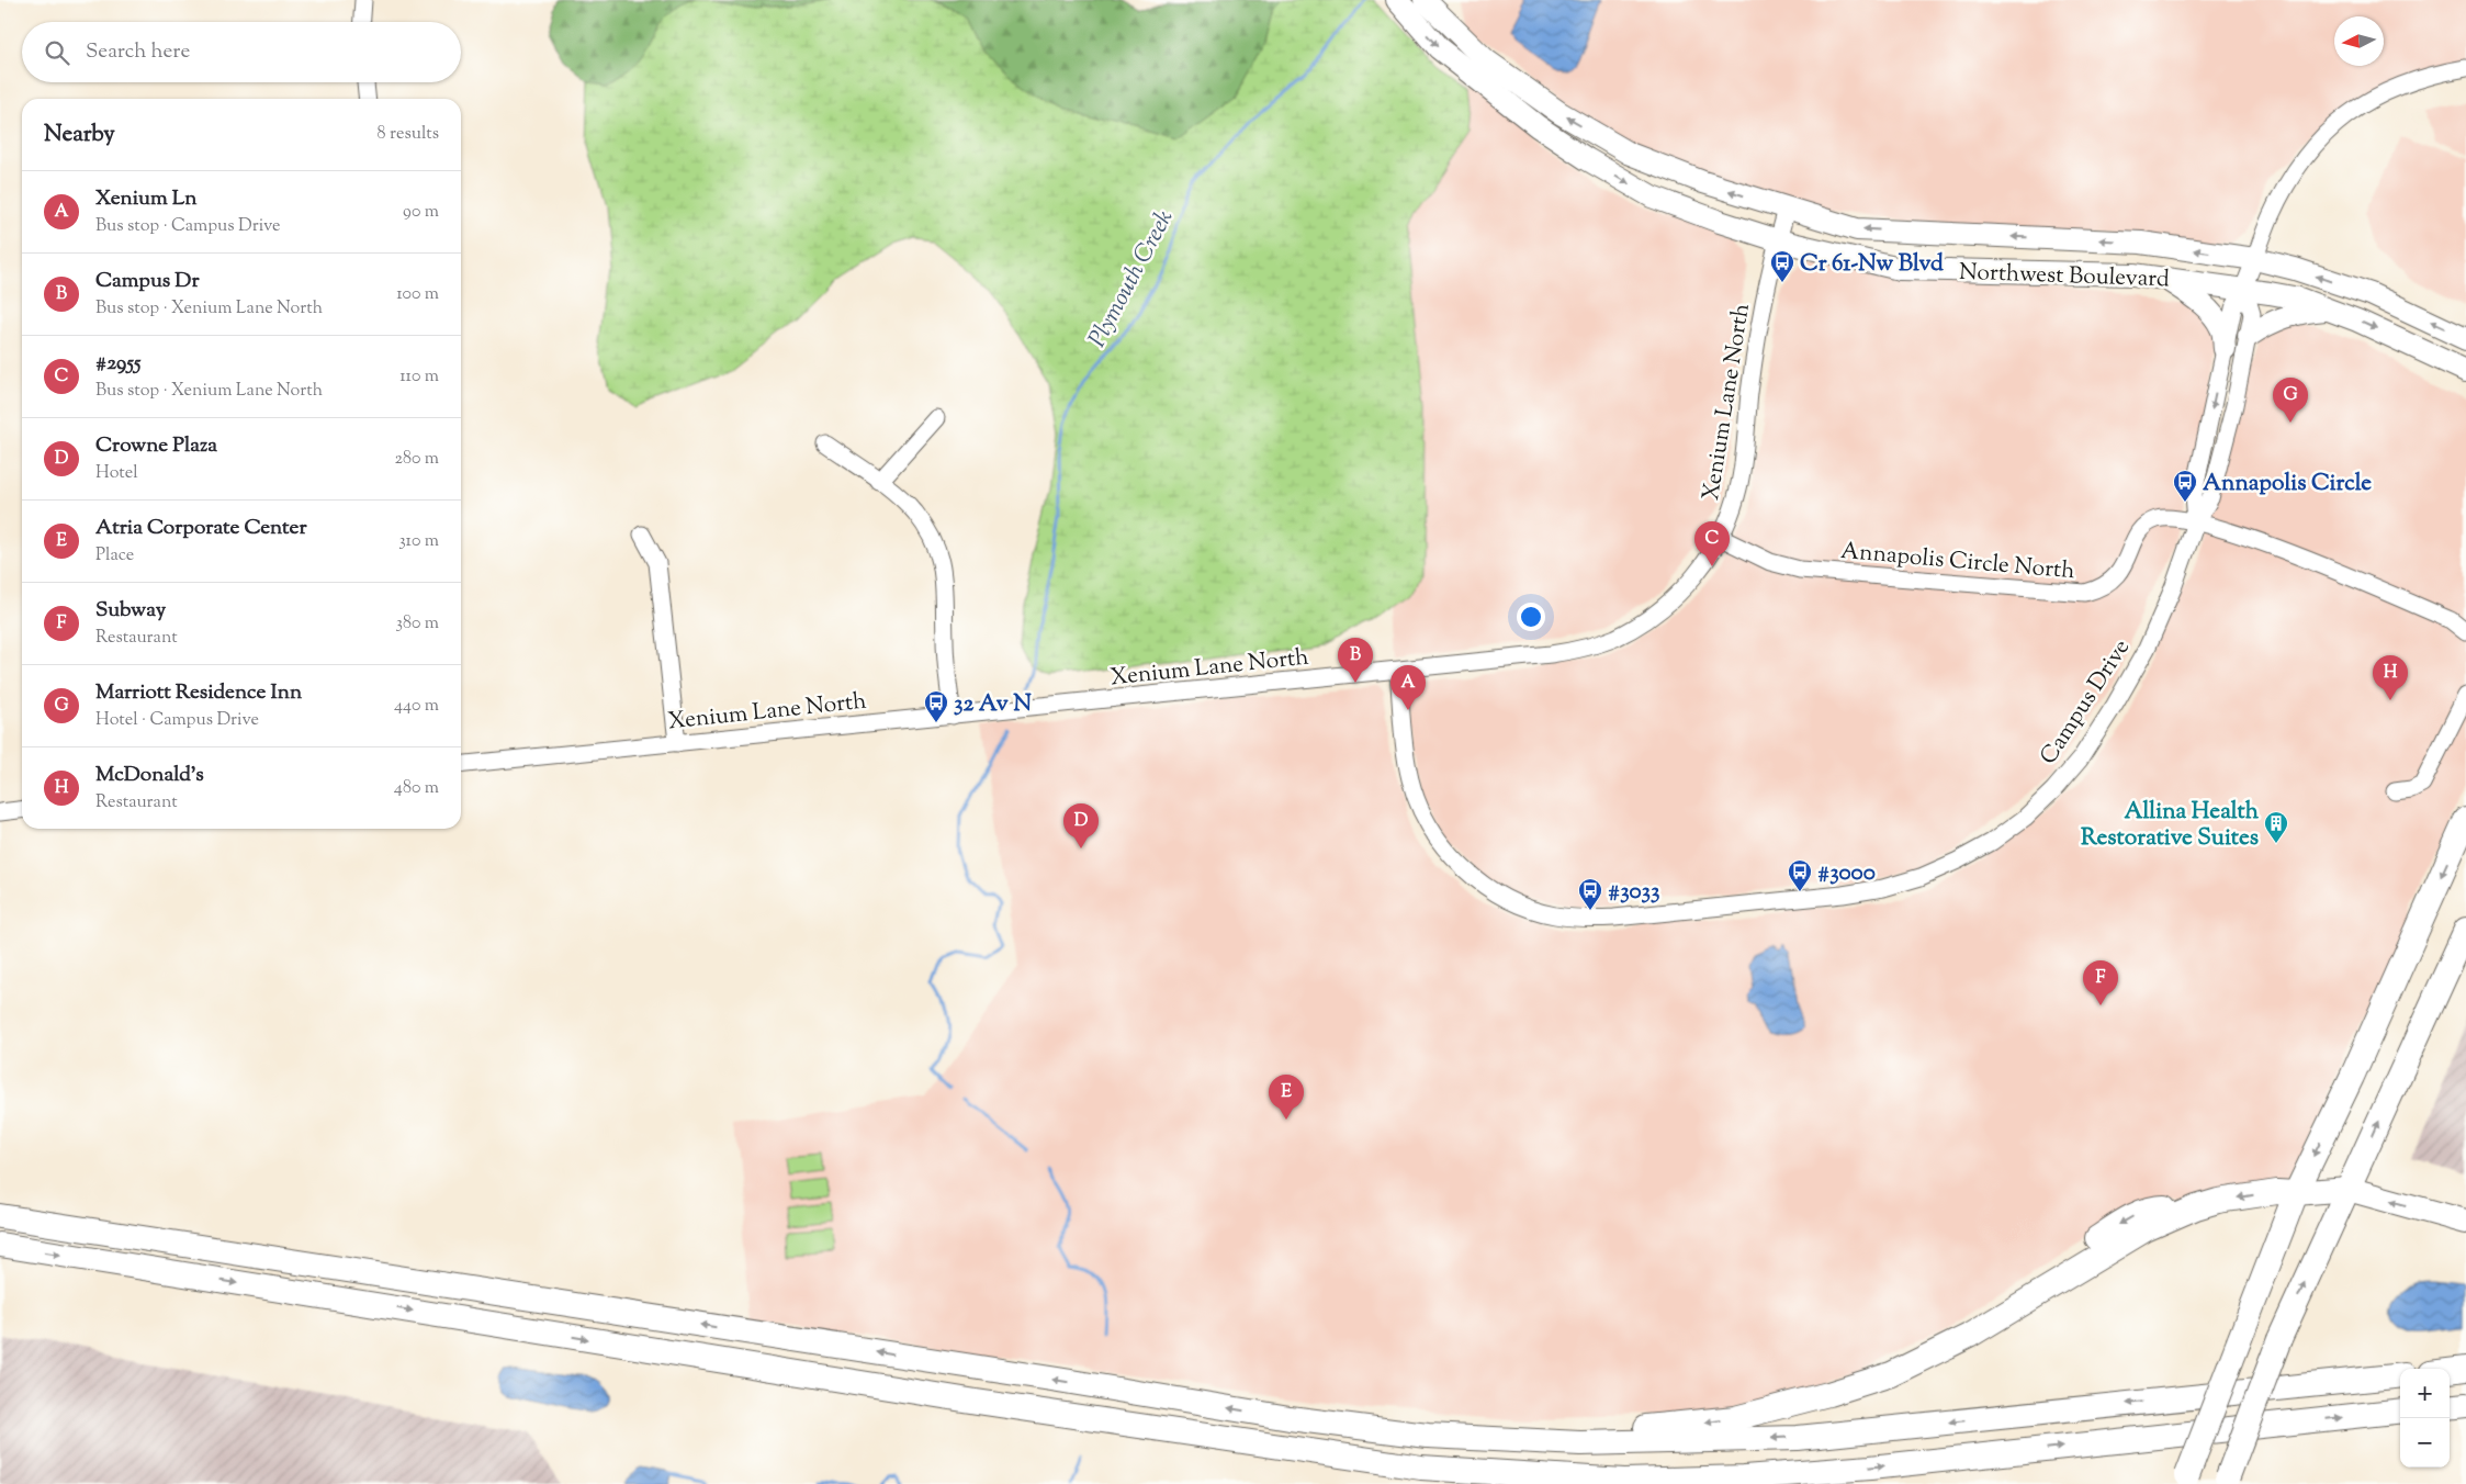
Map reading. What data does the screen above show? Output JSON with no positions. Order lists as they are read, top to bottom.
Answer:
{
  "streets": {
    "main road": ["Northwest Boulevard"],
    "street": ["Xenium Lane North", "Annapolis Circle North", "Campus Drive"]
  },
  "crossings": [
    ["Northwest Boulevard", "Xenium Lane North"],
    ["Northwest Boulevard", "Campus Drive"],
    ["Xenium Lane North", "Annapolis Circle North"],
    ["Xenium Lane North", "Campus Drive"],
    ["Annapolis Circle North", "Campus Drive"]
  ],
  "water": ["Plymouth Creek"],
  "places": {
    "bus stop": [
      "Cr 61-Nw Blvd",
      "Annapolis Circle",
      "32 Av N",
      "#3000",
      "#3033"
    ],
    "building": ["Allina Health Restorative Suites"]
  },
  "north": "left",
  "page": {
    "search": "Search here",
    "heading": ["Nearby", "8 results"],
    "list": [
      {
        "mark": "A",
        "name": "Xenium Ln",
        "note": "Bus stop · Campus Drive",
        "value": "90 m"
      },
      {
        "mark": "B",
        "name": "Campus Dr",
        "note": "Bus stop · Xenium Lane North",
        "value": "100 m"
      },
      {
        "mark": "C",
        "name": "#2955",
        "note": "Bus stop · Xenium Lane North",
        "value": "110 m"
      },
      {
        "mark": "D",
        "name": "Crowne Plaza",
        "note": "Hotel",
        "value": "280 m"
      },
      {
        "mark": "E",
        "name": "Atria Corporate Center",
        "note": "Place",
        "value": "310 m"
      },
      {
        "mark": "F",
        "name": "Subway",
        "note": "Restaurant",
        "value": "380 m"
      },
      {
        "mark": "G",
        "name": "Marriott Residence Inn",
        "note": "Hotel · Campus Drive",
        "value": "440 m"
      },
      {
        "mark": "H",
        "name": "McDonald's",
        "note": "Restaurant",
        "value": "480 m"
      }
    ],
    "pins": [
      "G",
      "C",
      "B",
      "H",
      "A",
      "D",
      "F",
      "E"
    ],
    "map_buttons": ["+", "−"]
  }
}
